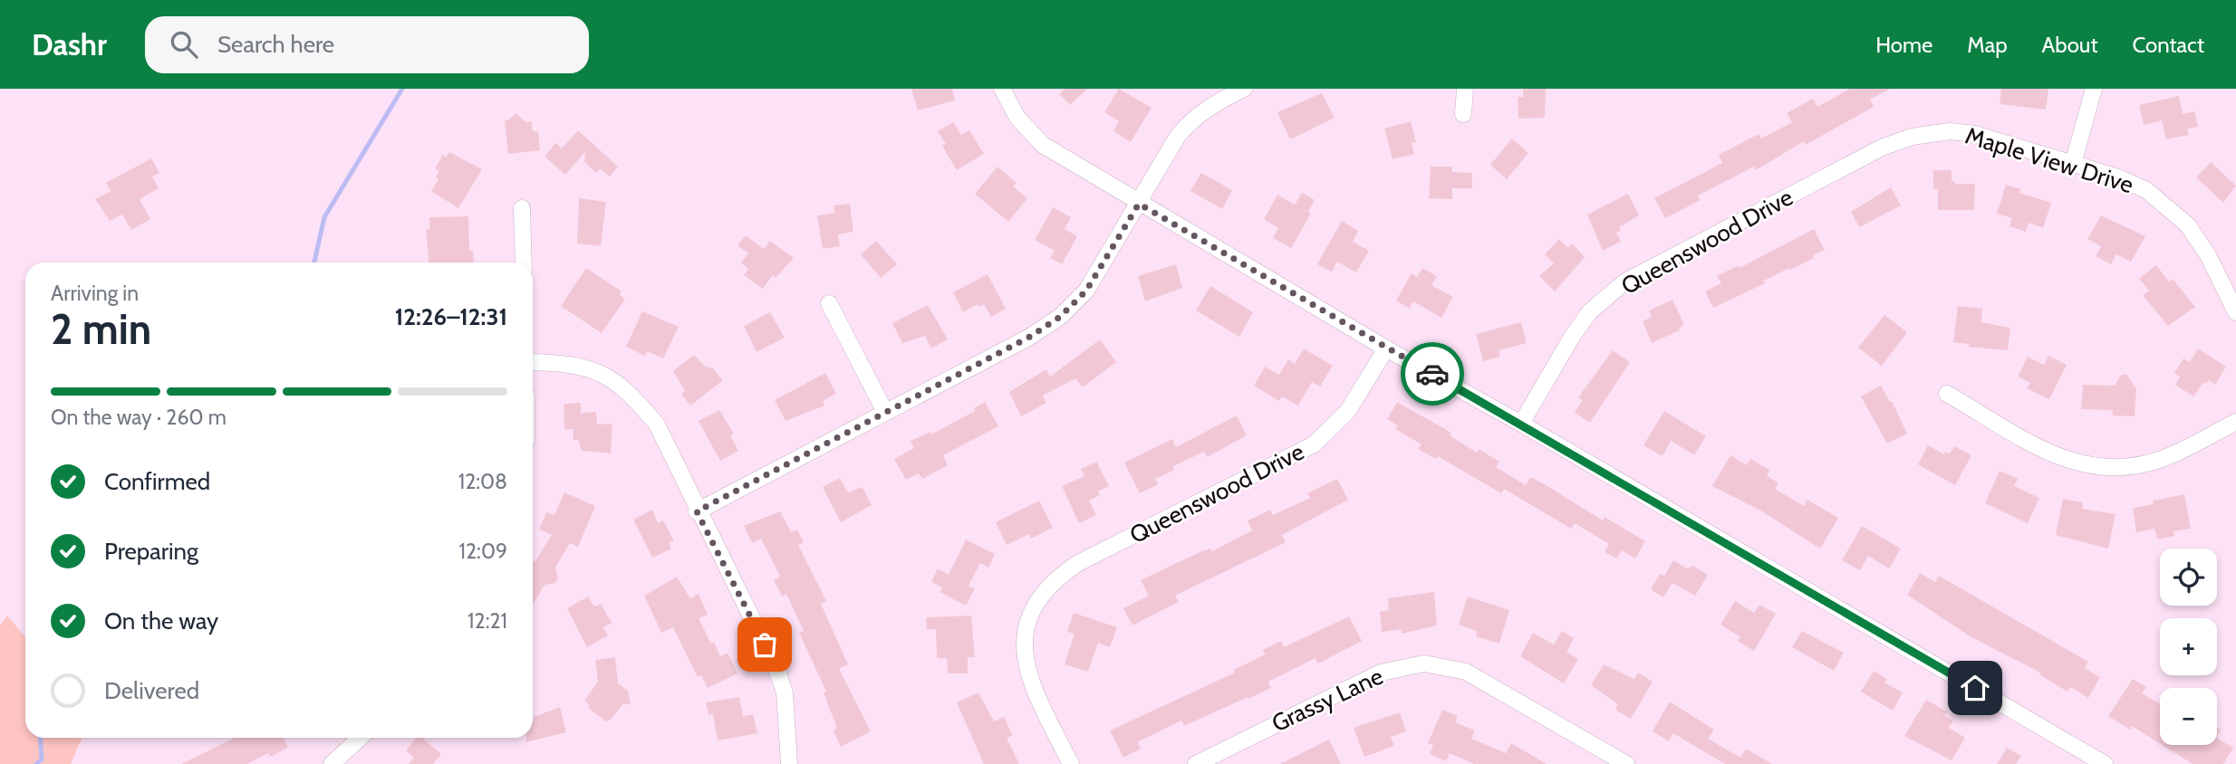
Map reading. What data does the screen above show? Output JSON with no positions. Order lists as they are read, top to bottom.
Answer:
{
  "streets": {
    "street": ["Maple View Drive", "Queenswood Drive", "Grassy Lane"]
  },
  "crossings": [
    ["Maple View Drive", "Queenswood Drive"]
  ],
  "page": {
    "header": "Dashr",
    "search": "Search here",
    "nav": [
      "Home",
      "Map",
      "About",
      "Contact"
    ],
    "heading": ["2 min", "Arriving in", "12:26–12:31"],
    "bar": "On the way · 260 m",
    "list": [
      ["Confirmed", "12:08"],
      ["Preparing", "12:09"],
      ["On the way", "12:21"],
      "Delivered"
    ],
    "map_buttons": ["+", "−"]
  }
}
